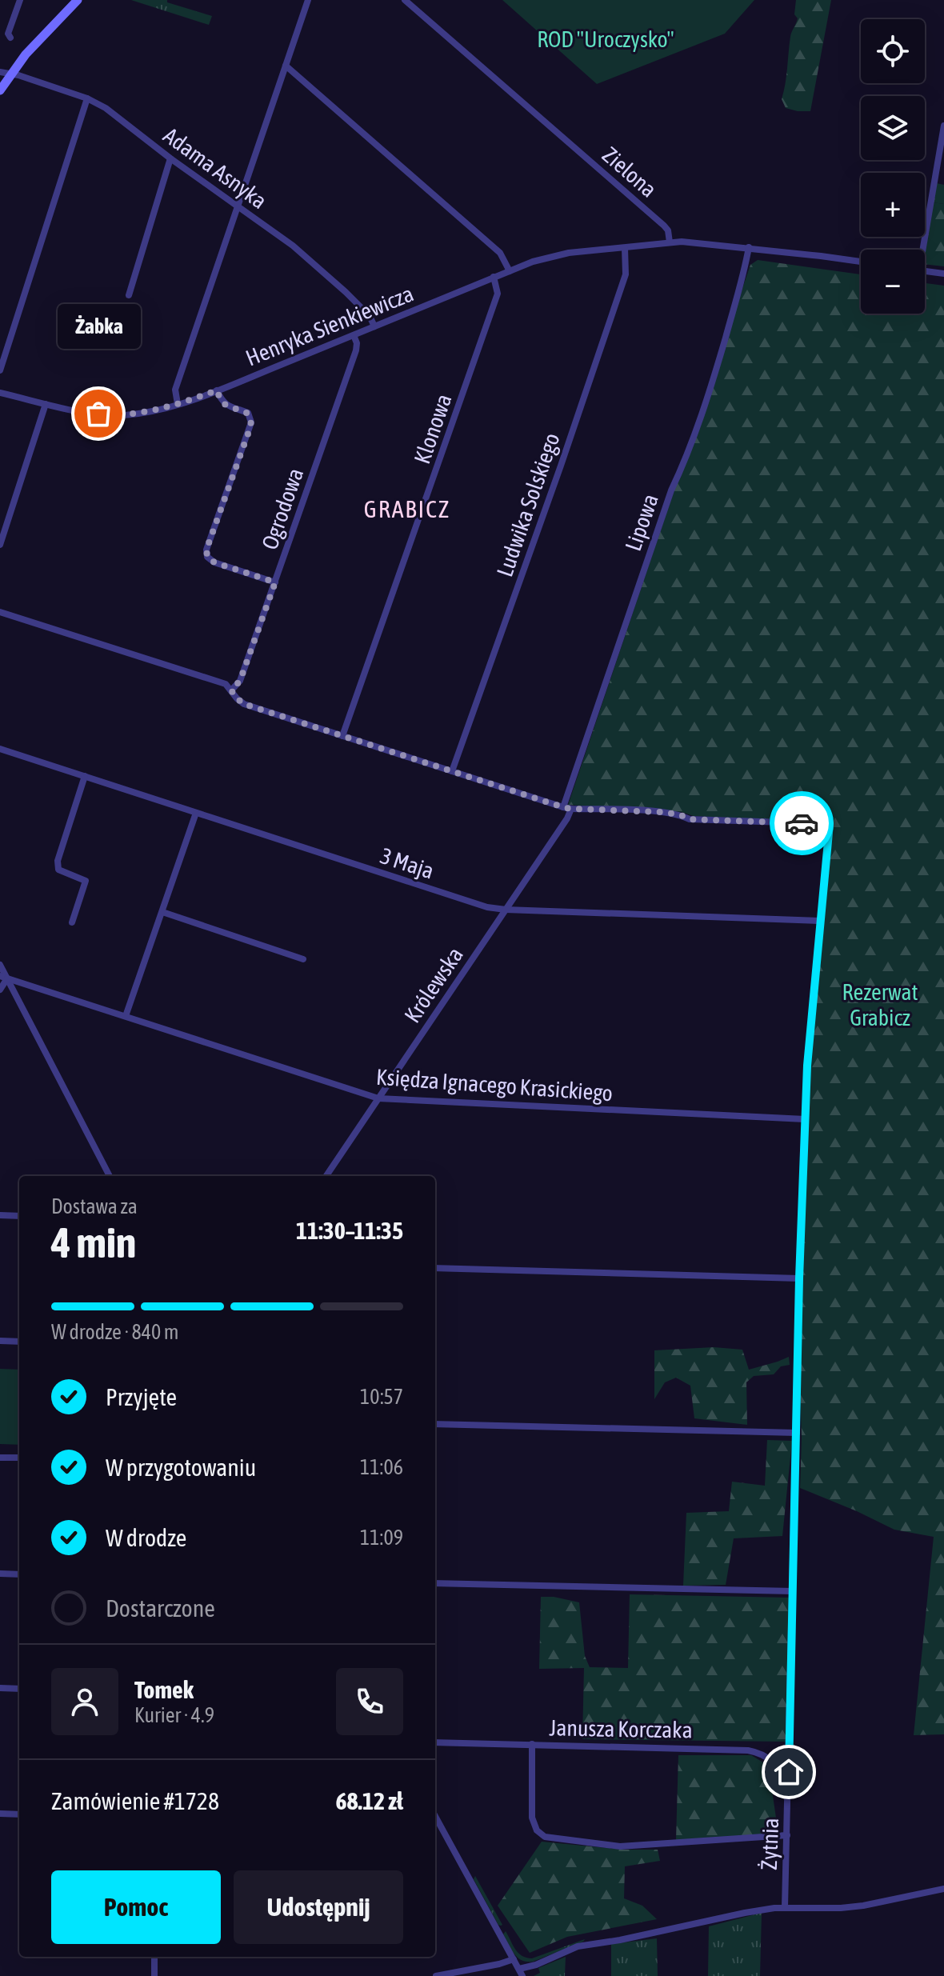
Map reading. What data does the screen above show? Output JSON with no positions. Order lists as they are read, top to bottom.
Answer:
{
  "streets": {
    "street": [
      "Adama Asnyka",
      "Zielona",
      "Henryka Sienkiewicza",
      "Klonowa",
      "Ludwika Solskiego",
      "Ogrodowa",
      "Lipowa",
      "3 Maja",
      "Królewska",
      "Księdza Ignacego Krasickiego",
      "Janusza Korczaka",
      "Żytnia"
    ]
  },
  "crossings": [
    ["Adama Asnyka", "Henryka Sienkiewicza"],
    ["Zielona", "Henryka Sienkiewicza"],
    ["Henryka Sienkiewicza", "Klonowa"],
    ["Henryka Sienkiewicza", "Ludwika Solskiego"],
    ["Henryka Sienkiewicza", "Ogrodowa"],
    ["3 Maja", "Królewska"],
    ["3 Maja", "Żytnia"],
    ["Królewska", "Księdza Ignacego Krasickiego"],
    ["Królewska", "Żytnia"],
    ["Księdza Ignacego Krasickiego", "Żytnia"],
    ["Janusza Korczaka", "Żytnia"]
  ],
  "districts": ["GRABICZ"],
  "parks": ["ROD \"Uroczysko\"", "Rezerwat Grabicz"],
  "places": ["Żabka"],
  "page": {
    "map_buttons": ["+", "−"],
    "bubble": "Żabka",
    "heading": ["4 min", "Dostawa za", "11:30–11:35"],
    "panel": [
      "Tomek",
      "Kurier · 4.9",
      "Zamówienie #1728",
      "68.12 zł"
    ],
    "bar": "W drodze · 840 m",
    "list": [
      ["Przyjęte", "10:57"],
      ["W przygotowaniu", "11:06"],
      ["W drodze", "11:09"],
      "Dostarczone"
    ],
    "buttons": ["Pomoc", "Udostępnij"]
  }
}
